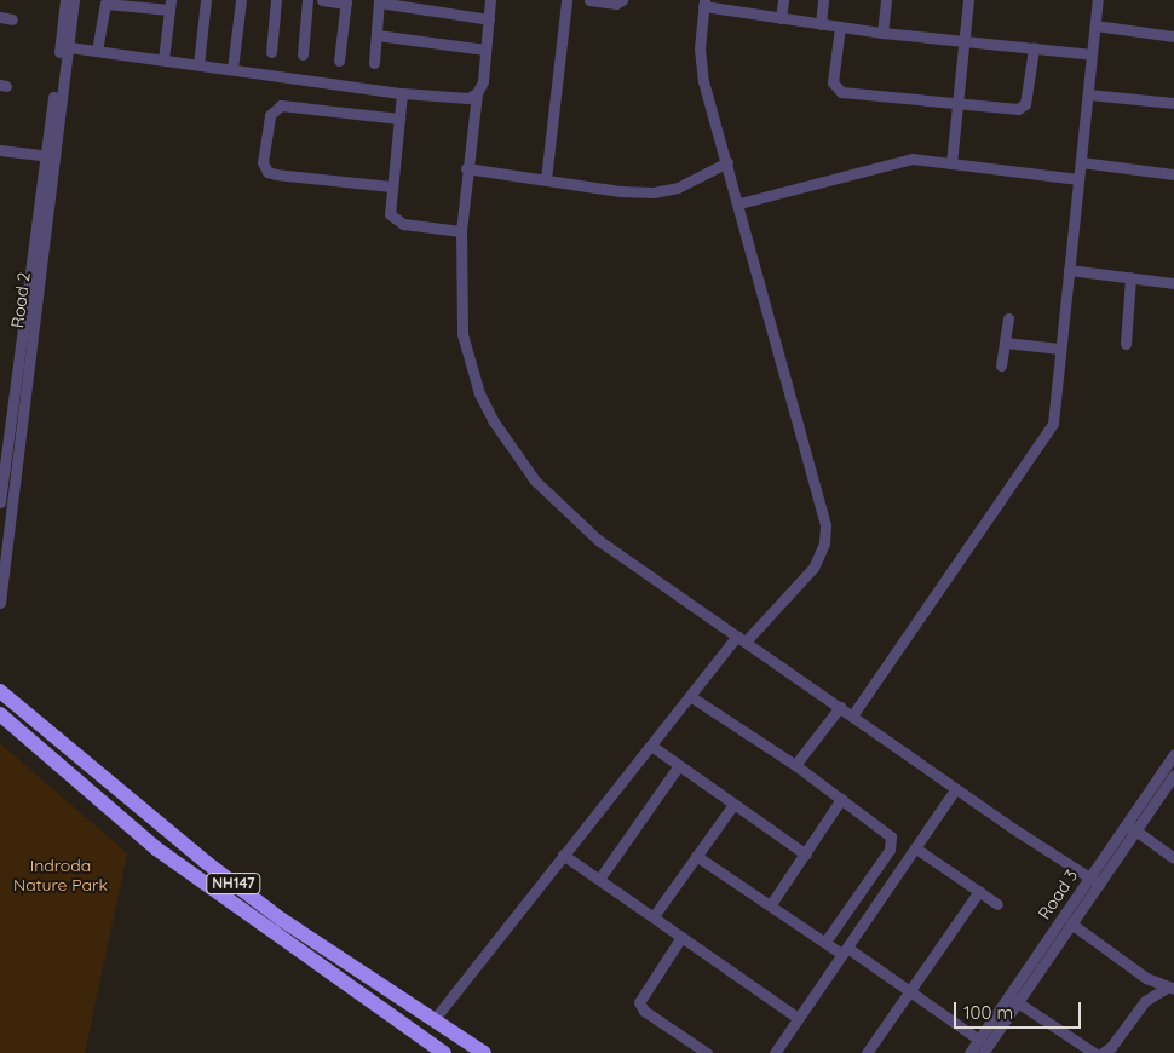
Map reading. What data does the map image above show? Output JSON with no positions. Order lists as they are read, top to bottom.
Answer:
{
  "streets": {
    "highway": ["NH147"],
    "street": ["Road 2", "Road 3"]
  },
  "parks": ["Indroda Nature Park"],
  "scale_bar": "100 m"
}
